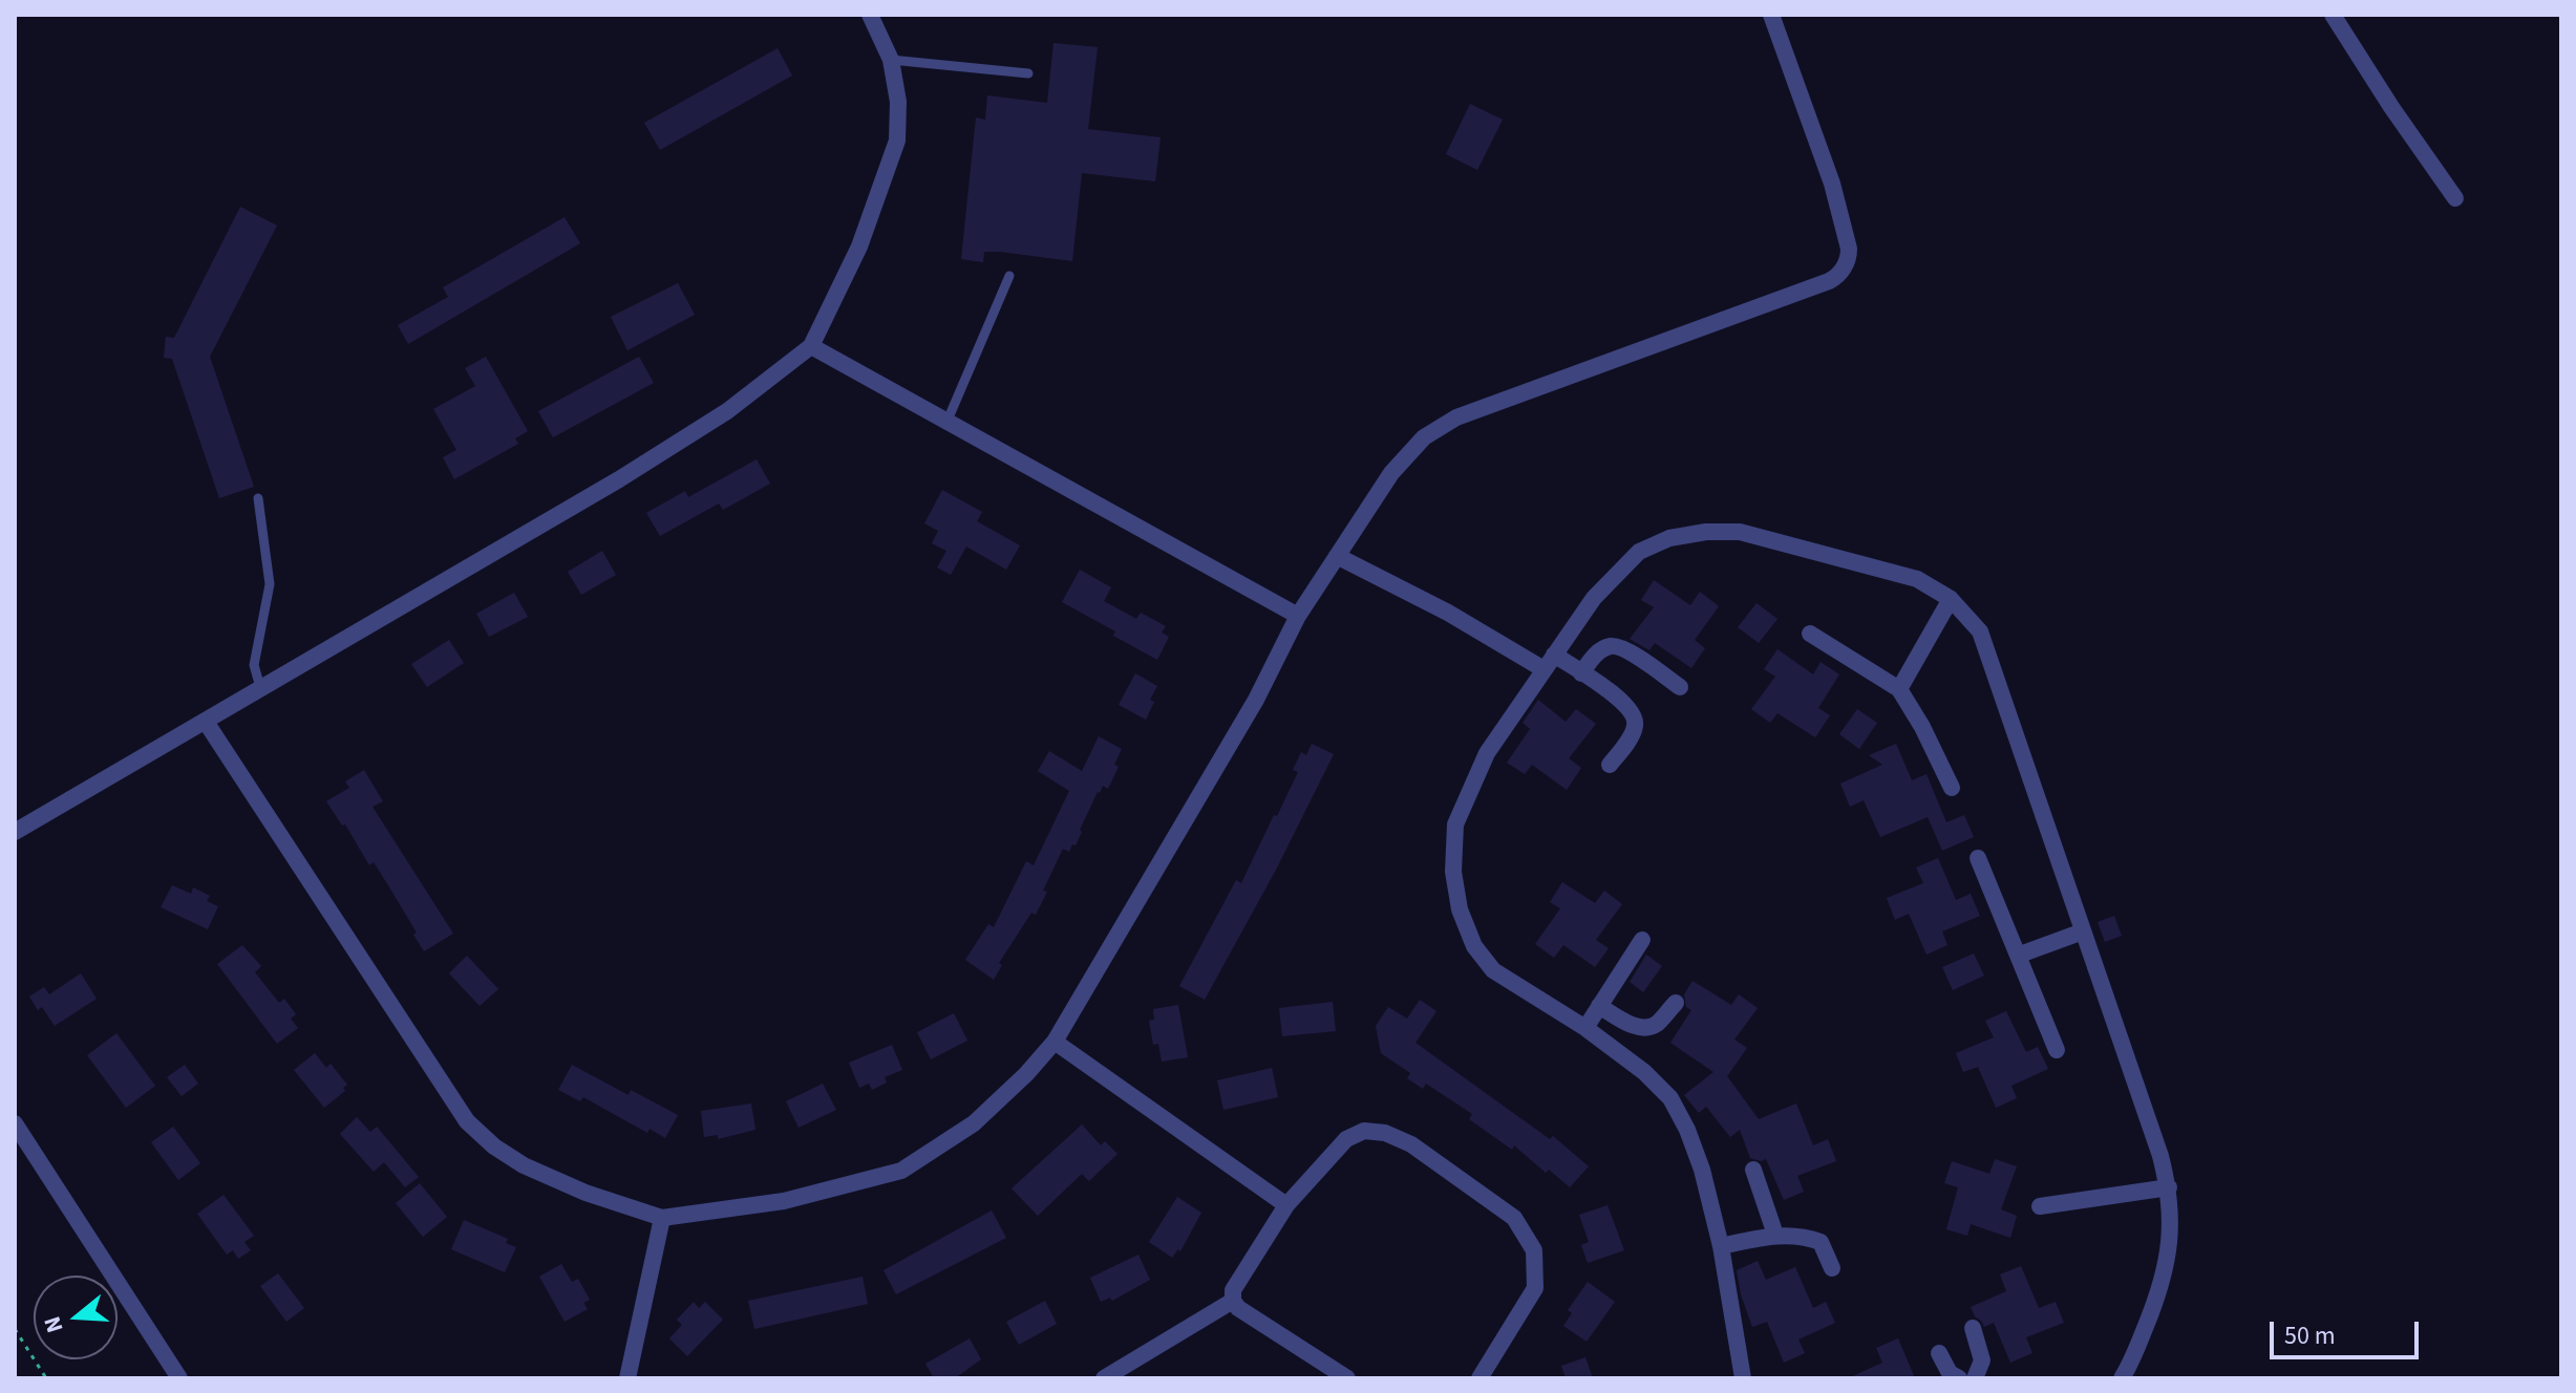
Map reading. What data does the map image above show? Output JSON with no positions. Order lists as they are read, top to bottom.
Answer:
{
  "scale_bar": "50 m",
  "north": "left"
}
